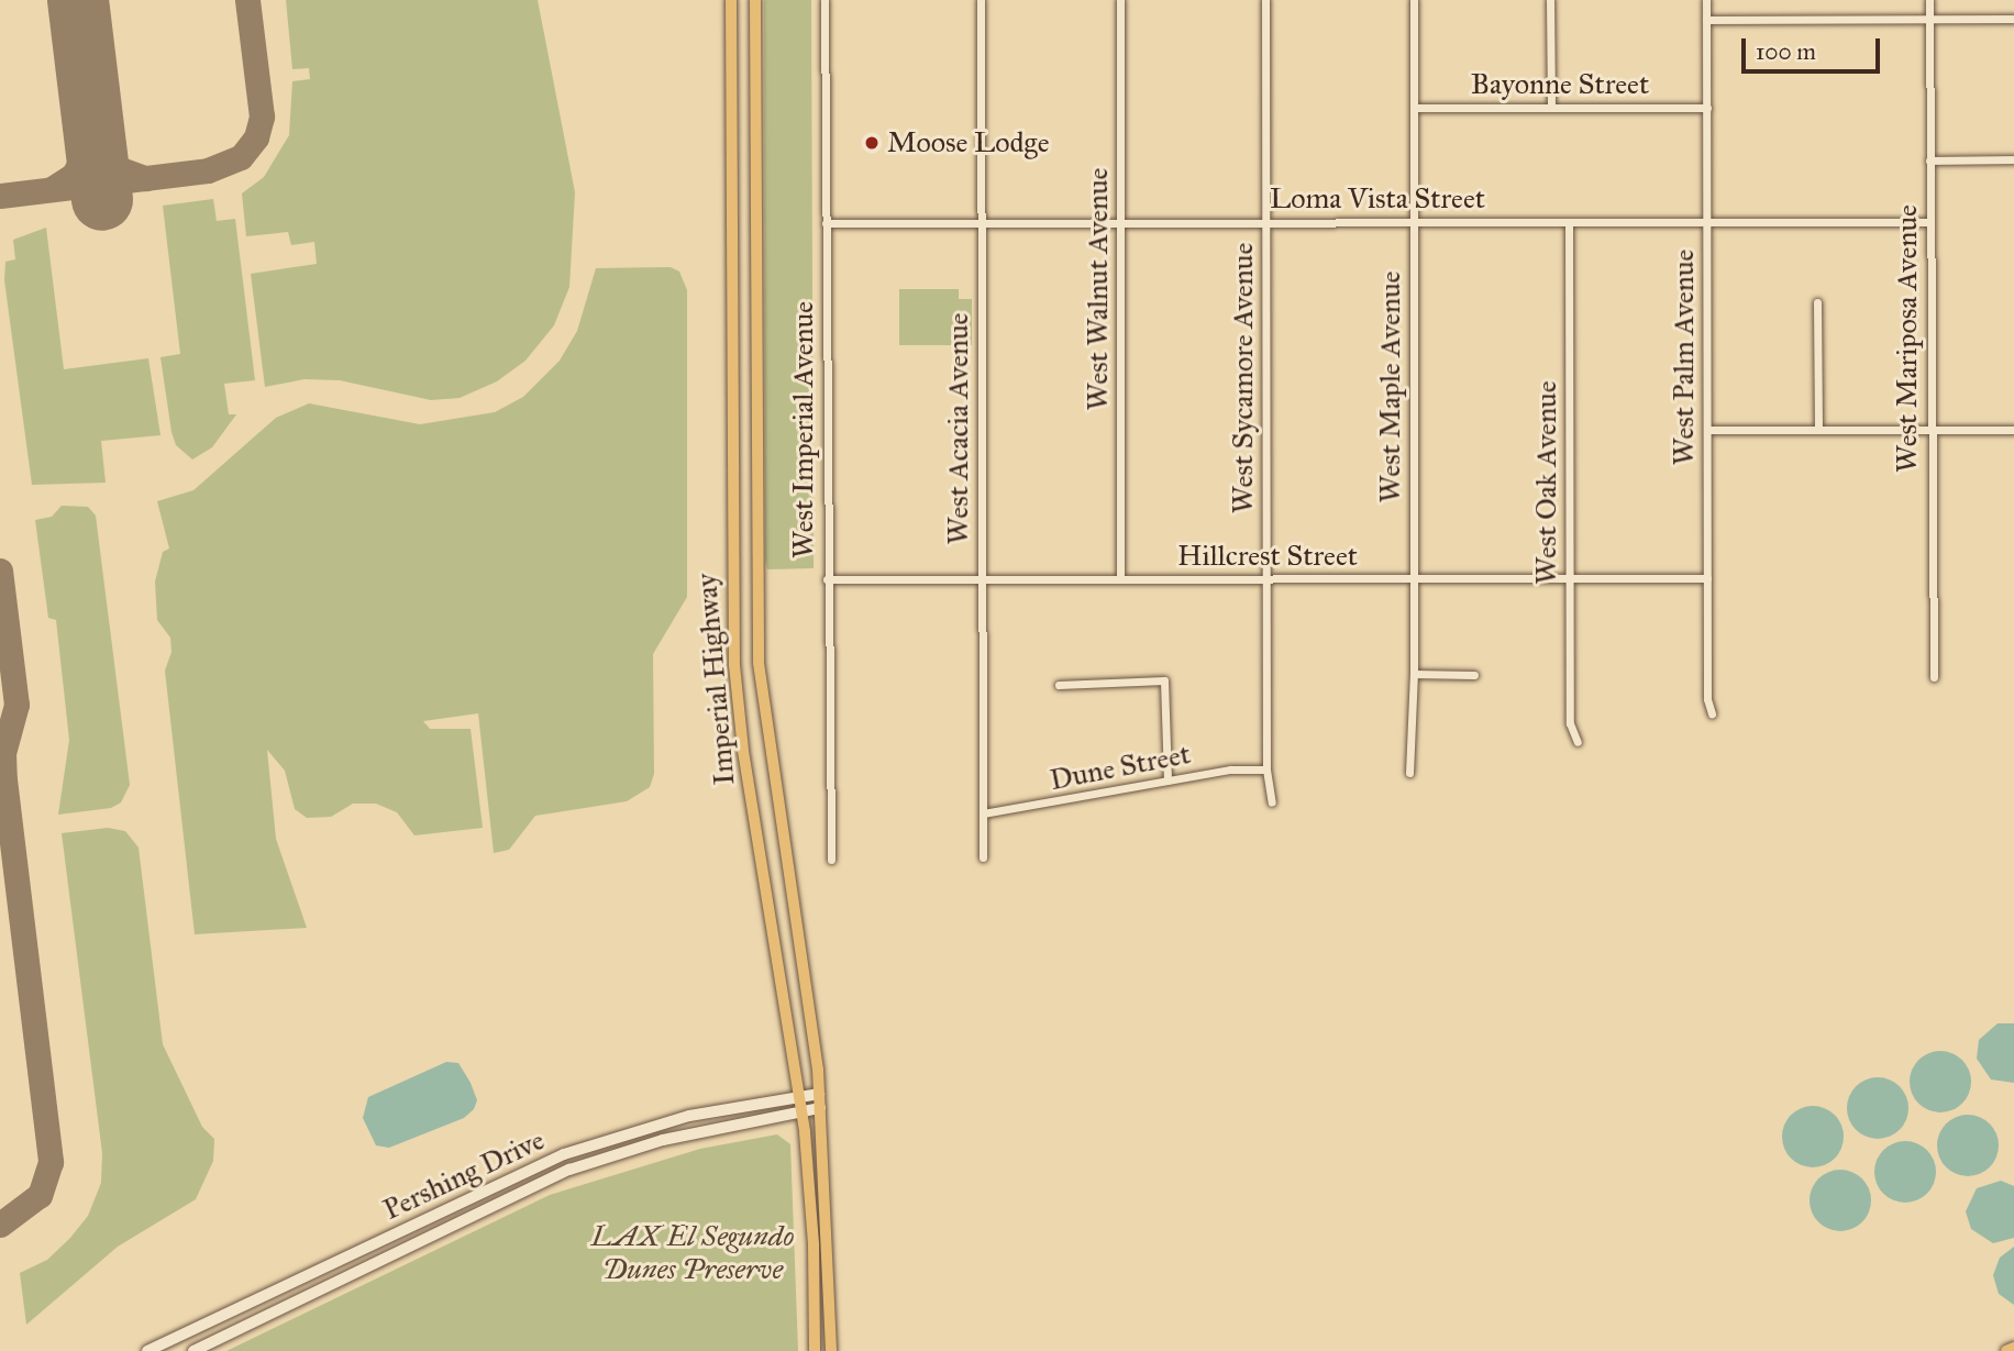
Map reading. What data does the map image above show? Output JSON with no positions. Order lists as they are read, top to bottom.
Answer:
{
  "streets": {
    "main road": ["Imperial Highway", "Pershing Drive"],
    "street": [
      "Bayonne Street",
      "Loma Vista Street",
      "West Walnut Avenue",
      "West Mariposa Avenue",
      "West Palm Avenue",
      "West Sycamore Avenue",
      "West Maple Avenue",
      "West Acacia Avenue",
      "West Imperial Avenue",
      "West Oak Avenue",
      "Hillcrest Street",
      "Dune Street"
    ]
  },
  "crossings": [
    ["Bayonne Street", "West Palm Avenue"],
    ["Bayonne Street", "West Maple Avenue"],
    ["Loma Vista Street", "West Walnut Avenue"],
    ["Loma Vista Street", "West Mariposa Avenue"],
    ["Loma Vista Street", "West Palm Avenue"],
    ["Loma Vista Street", "West Sycamore Avenue"],
    ["Loma Vista Street", "West Maple Avenue"],
    ["Loma Vista Street", "West Acacia Avenue"],
    ["Loma Vista Street", "West Imperial Avenue"],
    ["Loma Vista Street", "West Oak Avenue"],
    ["West Walnut Avenue", "Hillcrest Street"],
    ["West Palm Avenue", "Hillcrest Street"],
    ["West Sycamore Avenue", "Hillcrest Street"],
    ["West Sycamore Avenue", "Dune Street"],
    ["West Maple Avenue", "Hillcrest Street"],
    ["West Acacia Avenue", "Hillcrest Street"],
    ["West Acacia Avenue", "Dune Street"],
    ["West Imperial Avenue", "Hillcrest Street"],
    ["West Oak Avenue", "Hillcrest Street"],
    ["Imperial Highway", "Pershing Drive"]
  ],
  "parks": ["LAX El Segundo Dunes Preserve"],
  "places": ["Moose Lodge"],
  "scale_bar": "100 m"
}
